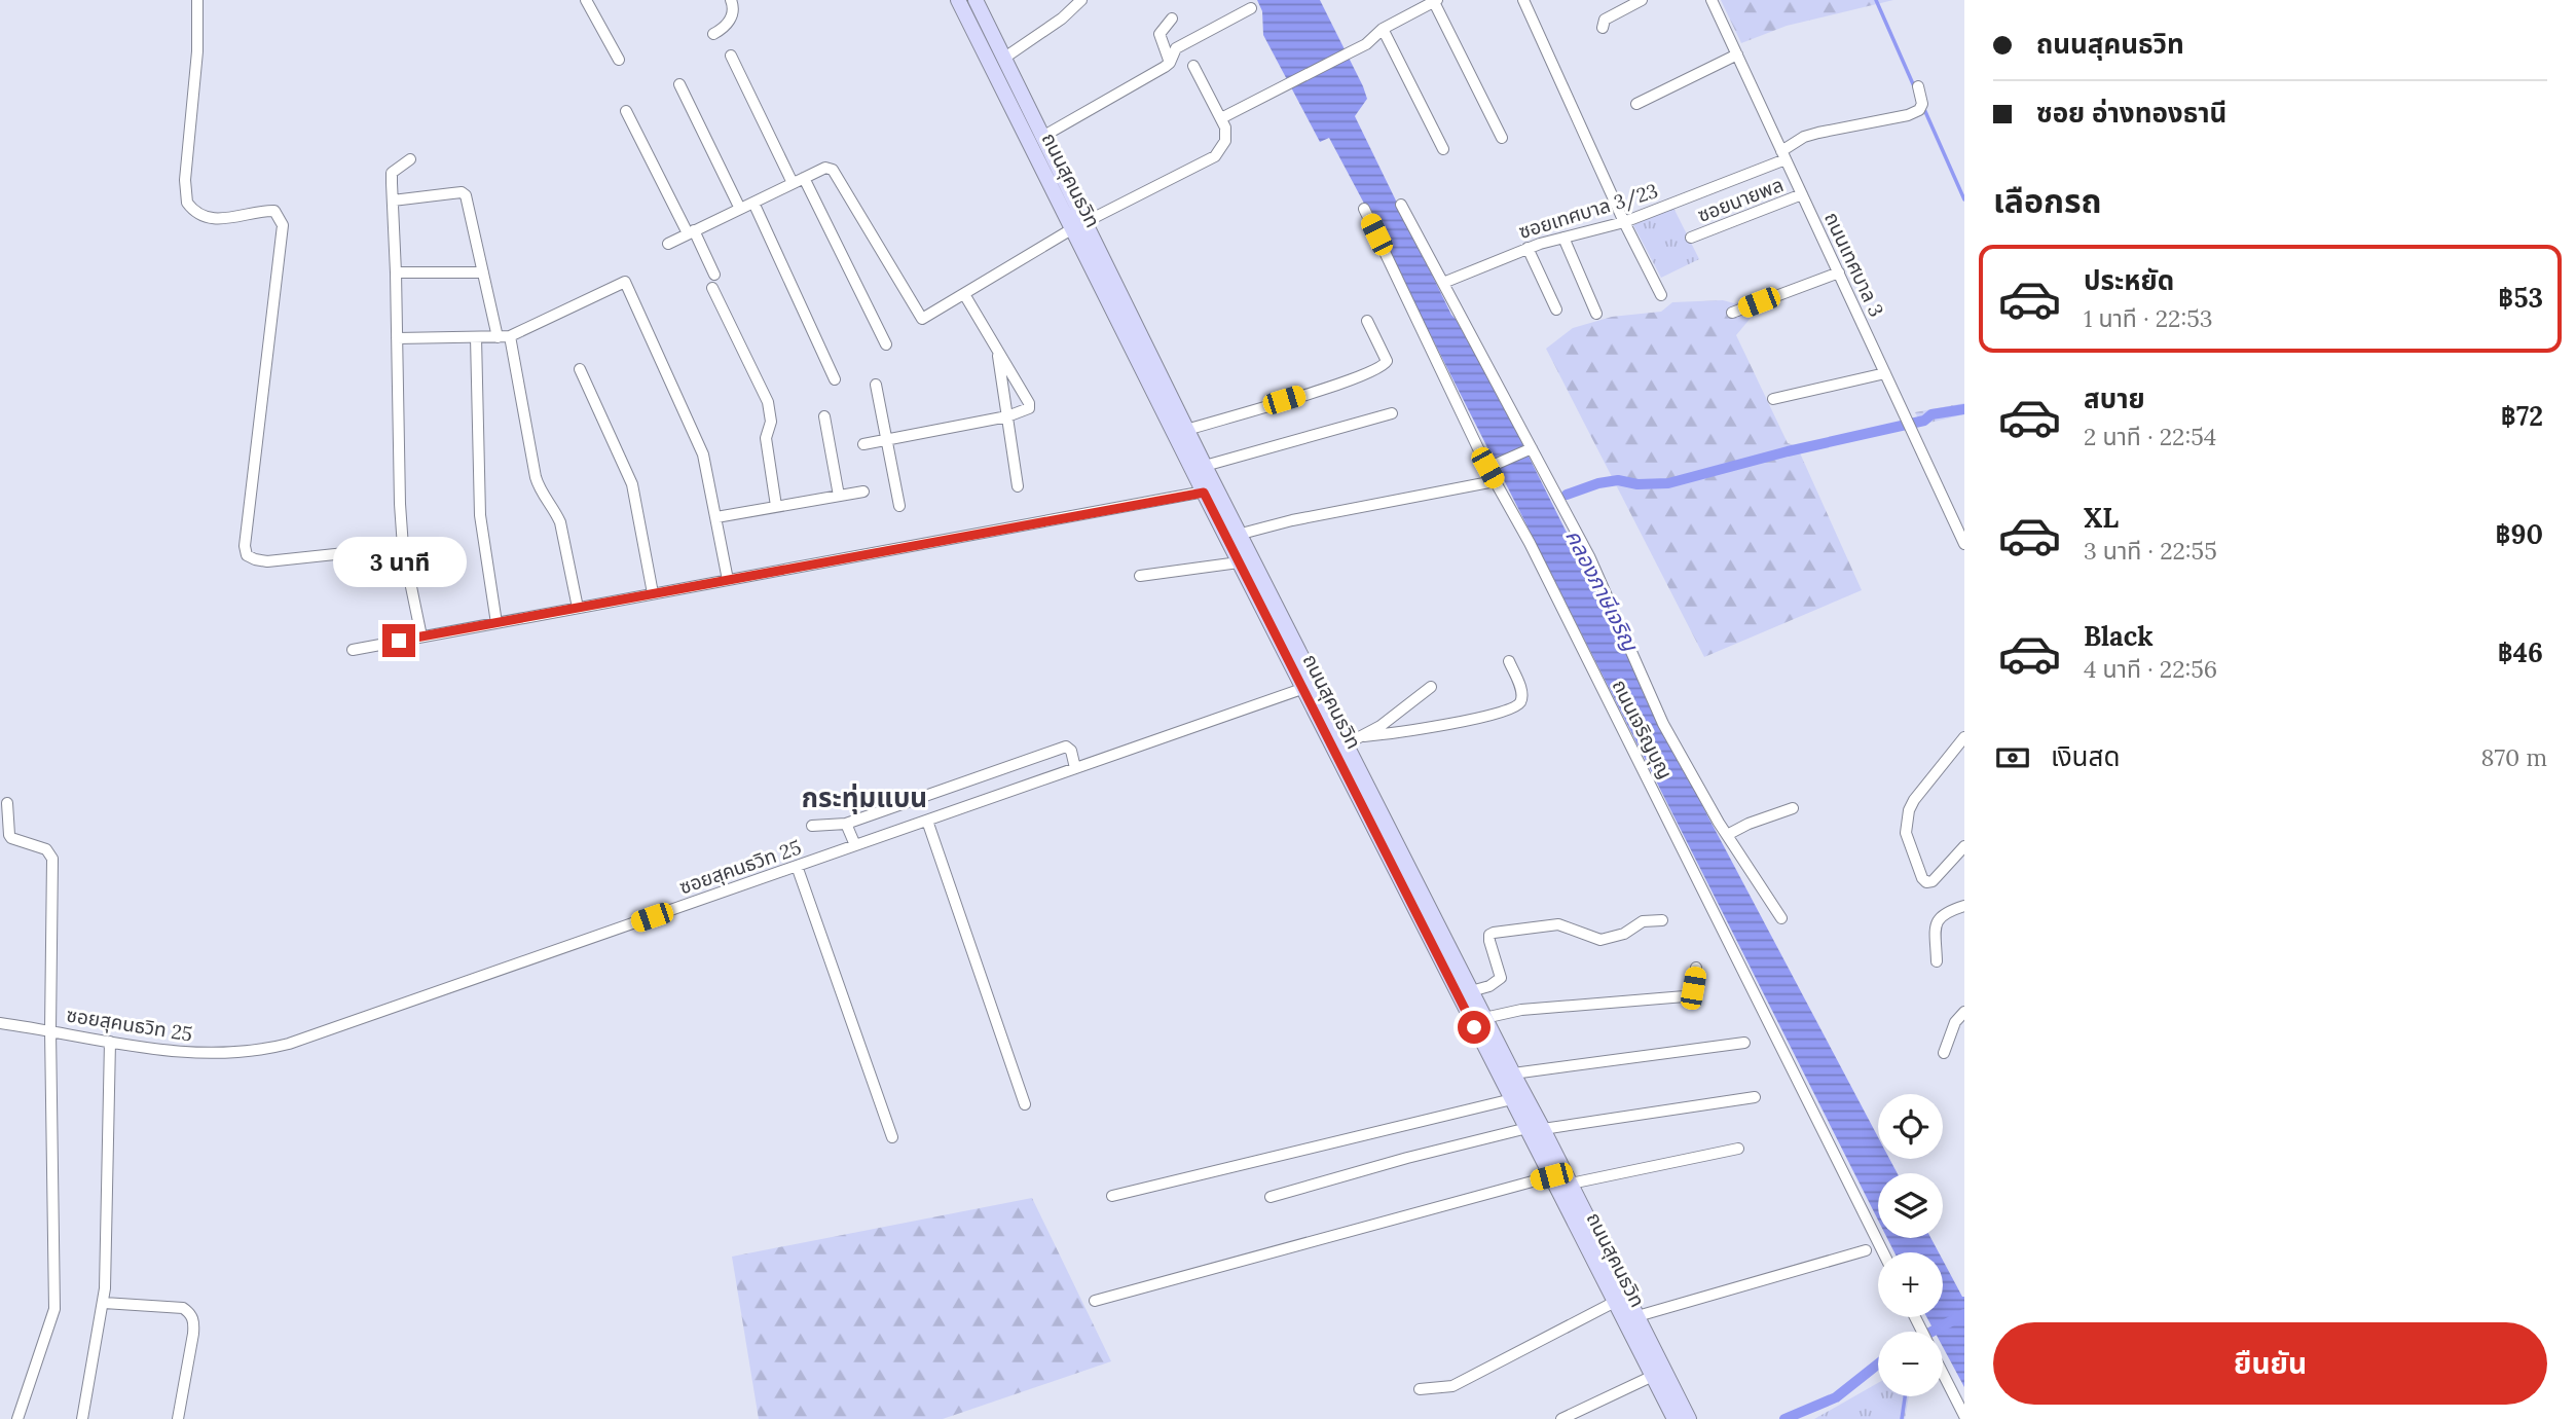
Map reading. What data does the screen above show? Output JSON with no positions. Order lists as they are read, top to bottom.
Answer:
{
  "streets": {
    "main road": ["ถนนสุคนธวิท"],
    "street": [
      "ซอยนายพล",
      "ซอยเทศบาล 3/23",
      "ถนนเทศบาล 3",
      "ถนนเจริญบุญ",
      "ซอยสุคนธวิท 25"
    ]
  },
  "crossings": [
    ["ถนนสุคนธวิท", "ซอยสุคนธวิท 25"],
    ["ซอยนายพล", "ถนนเทศบาล 3"],
    ["ซอยเทศบาล 3/23", "ถนนเทศบาล 3"]
  ],
  "districts": ["กระทุ่มแบน"],
  "water": ["คลองภาษีเจริญ"],
  "page": {
    "banner": ["ถนนสุคนธวิท", "ซอย อ่างทองธานี"],
    "heading": "เลือกรถ",
    "list": [
      {
        "name": "ประหยัด",
        "note": "1 นาที · 22:53",
        "value": "฿53"
      },
      {
        "name": "สบาย",
        "note": "2 นาที · 22:54",
        "value": "฿72"
      },
      {
        "name": "XL",
        "note": "3 นาที · 22:55",
        "value": "฿90"
      },
      {
        "name": "Black",
        "note": "4 นาที · 22:56",
        "value": "฿46"
      }
    ],
    "bubble": "3 นาที",
    "pay": ["เงินสด", "870 m"],
    "map_buttons": ["+", "−"],
    "buttons": "ยืนยัน"
  }
}
